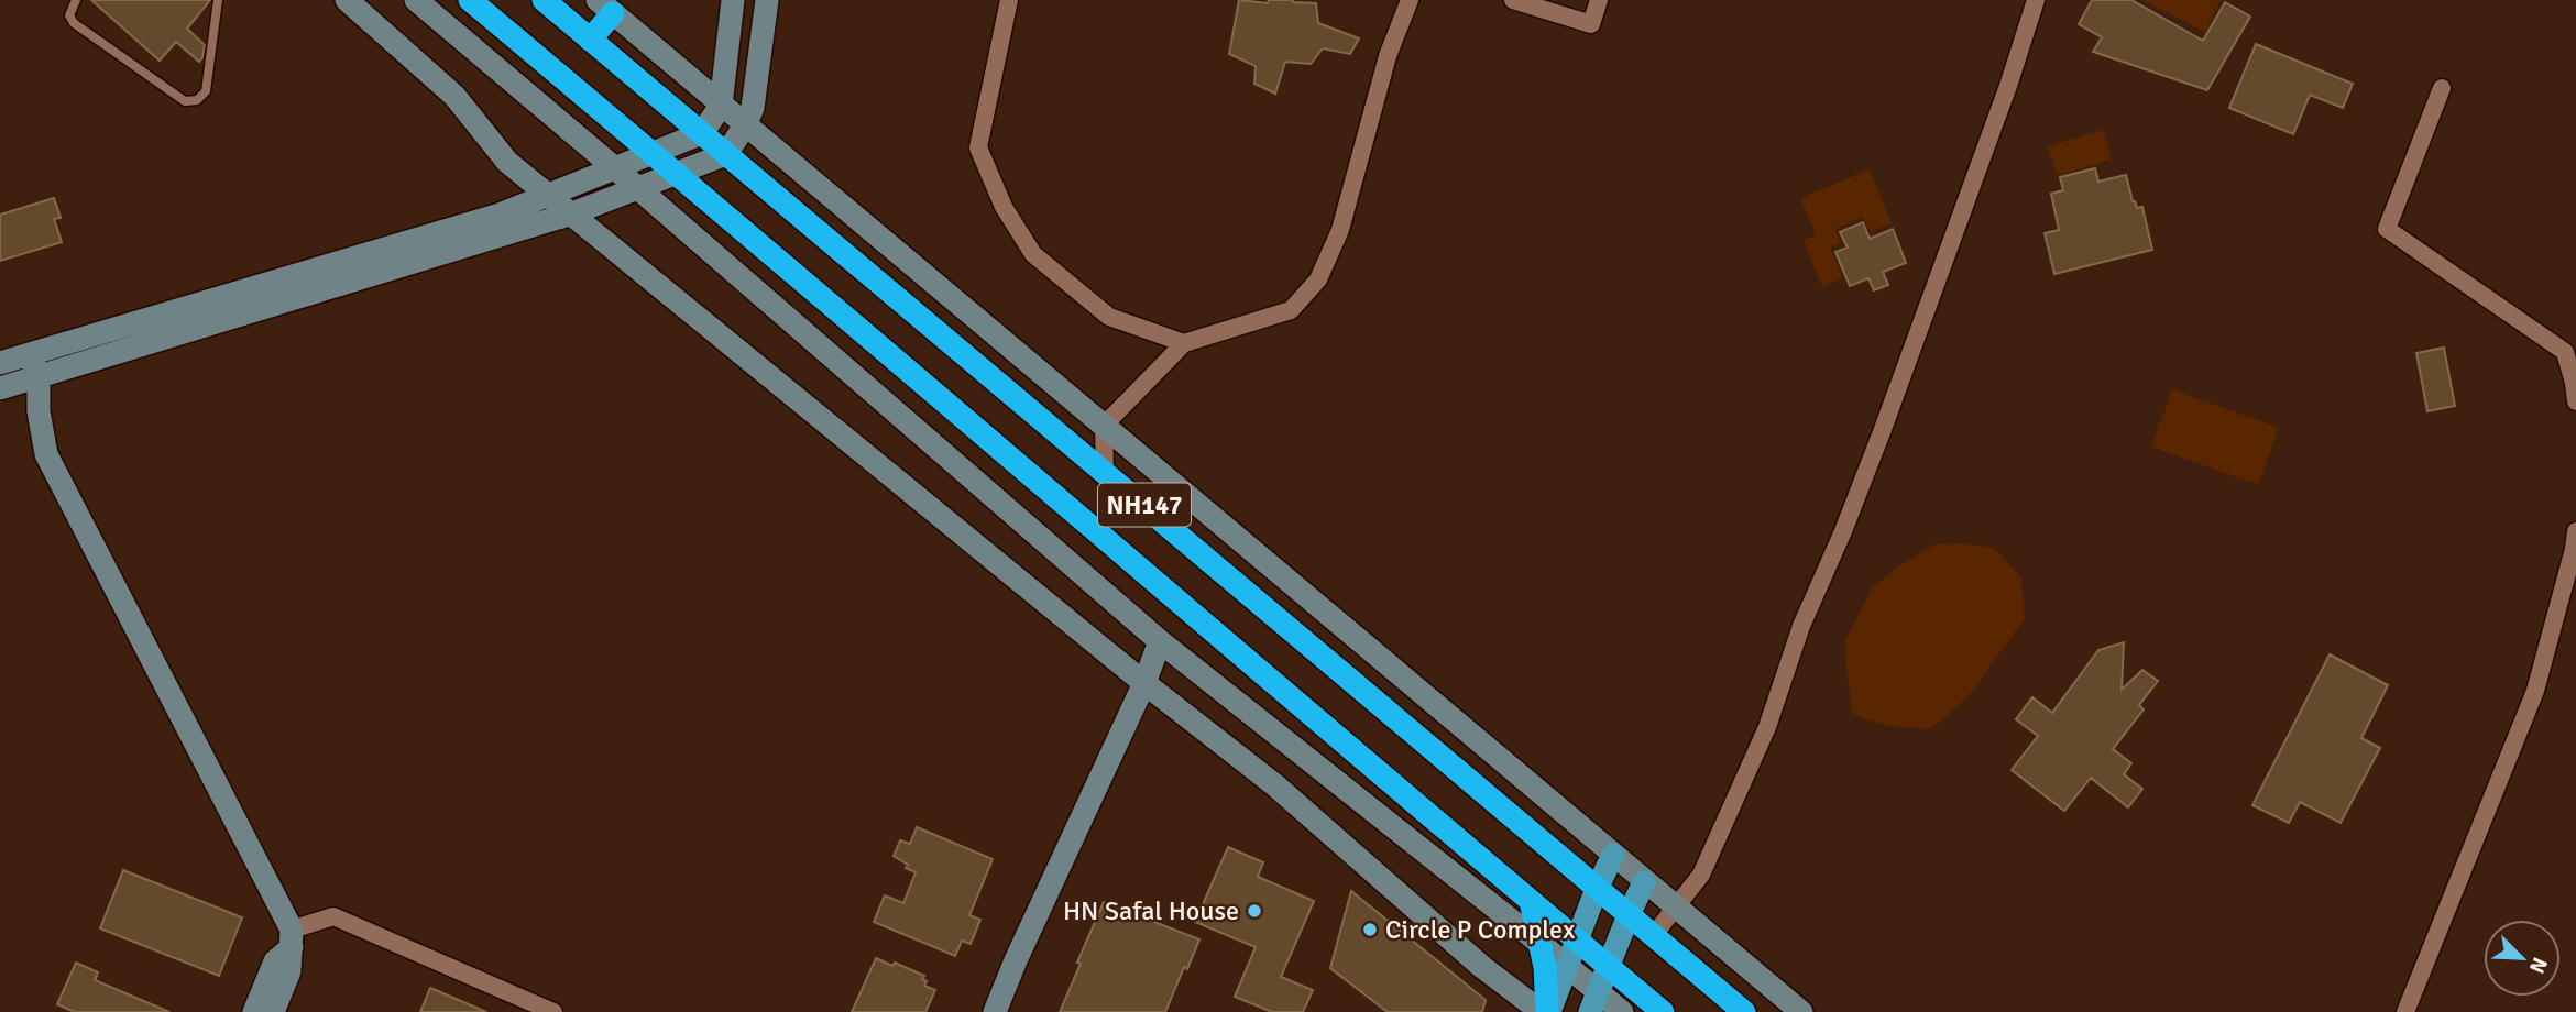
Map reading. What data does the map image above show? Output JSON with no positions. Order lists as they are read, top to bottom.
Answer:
{
  "streets": {
    "highway": ["NH147"]
  },
  "places": ["HN Safal House", "Circle P Complex"],
  "north": "bottom right"
}
